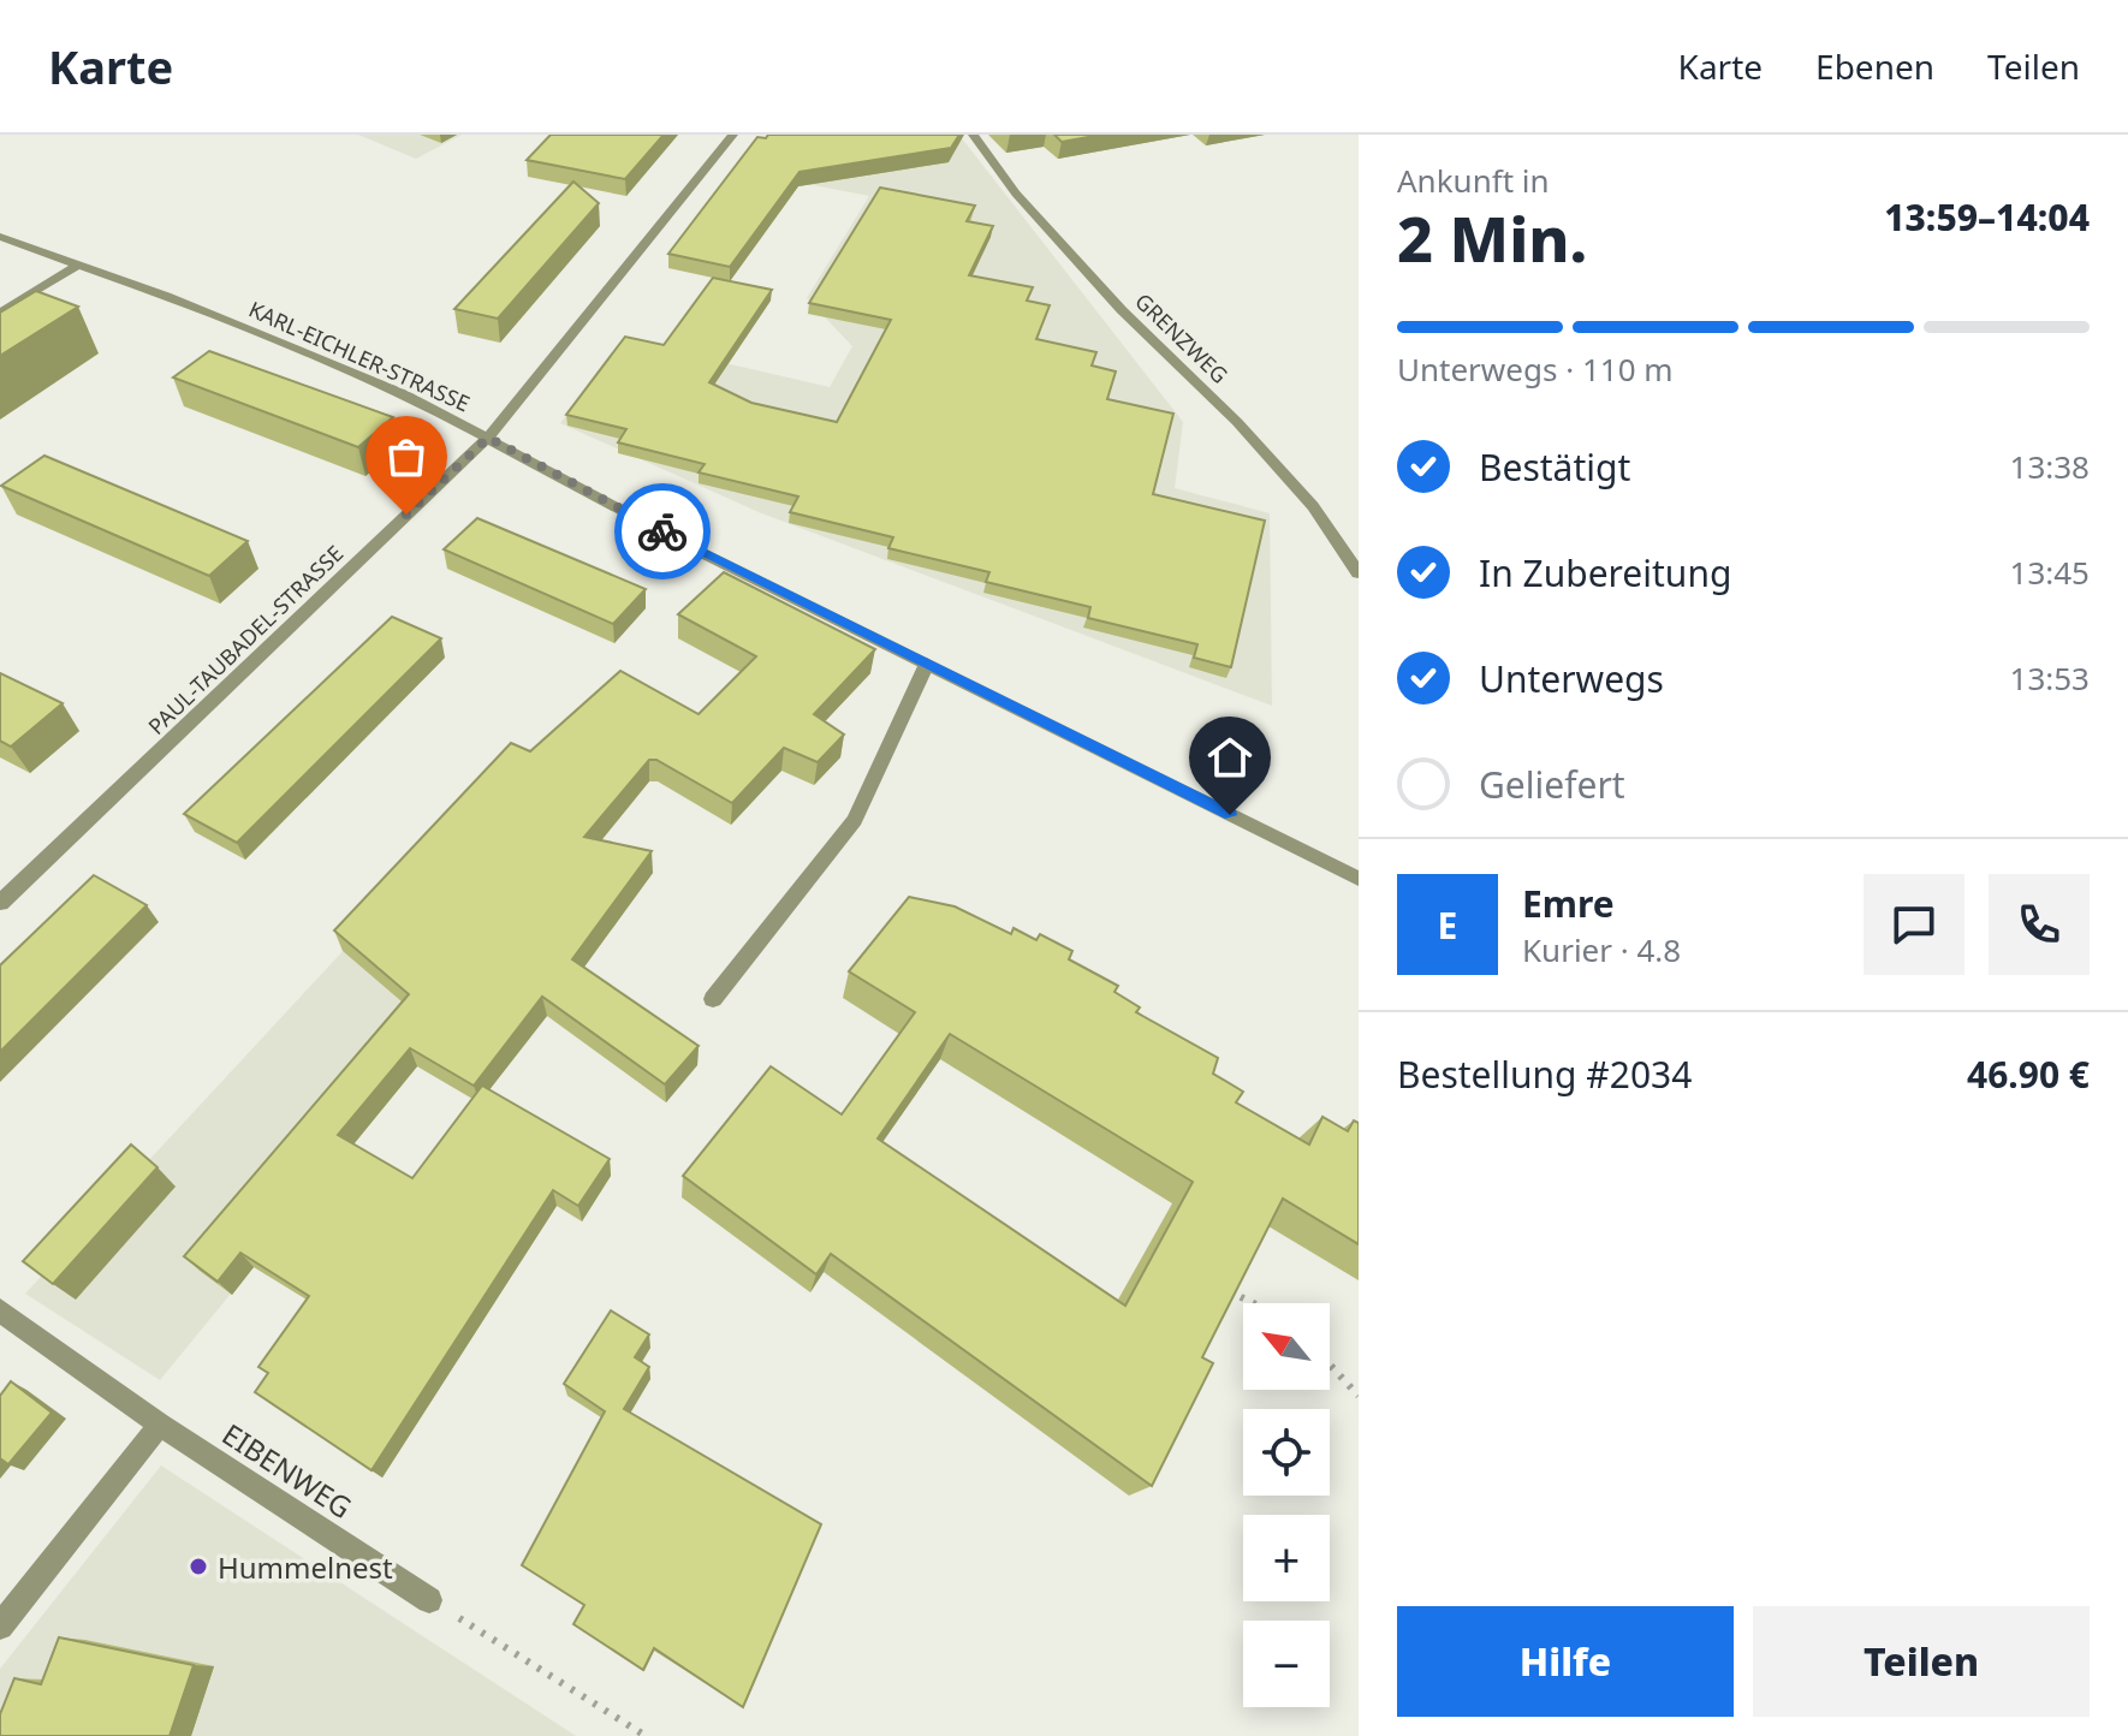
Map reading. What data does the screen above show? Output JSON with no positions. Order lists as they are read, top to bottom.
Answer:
{
  "streets": {
    "street": [
      "GRENZWEG",
      "KARL-EICHLER-STRASSE",
      "PAUL-TAUBADEL-STRASSE",
      "EIBENWEG"
    ]
  },
  "crossings": [
    ["KARL-EICHLER-STRASSE", "PAUL-TAUBADEL-STRASSE"]
  ],
  "places": ["Hummelnest"],
  "north": "top left",
  "page": {
    "header": "Karte",
    "nav": ["Karte", "Ebenen", "Teilen"],
    "heading": ["2 Min.", "Ankunft in", "13:59–14:04"],
    "panel": [
      "Emre",
      "Kurier · 4.8",
      "Bestellung #2034",
      "46.90 €"
    ],
    "bar": "Unterwegs · 110 m",
    "list": [
      ["Bestätigt", "13:38"],
      ["In Zubereitung", "13:45"],
      ["Unterwegs", "13:53"],
      "Geliefert"
    ],
    "round": "E",
    "map_buttons": ["+", "−"],
    "buttons": ["Hilfe", "Teilen"]
  }
}
